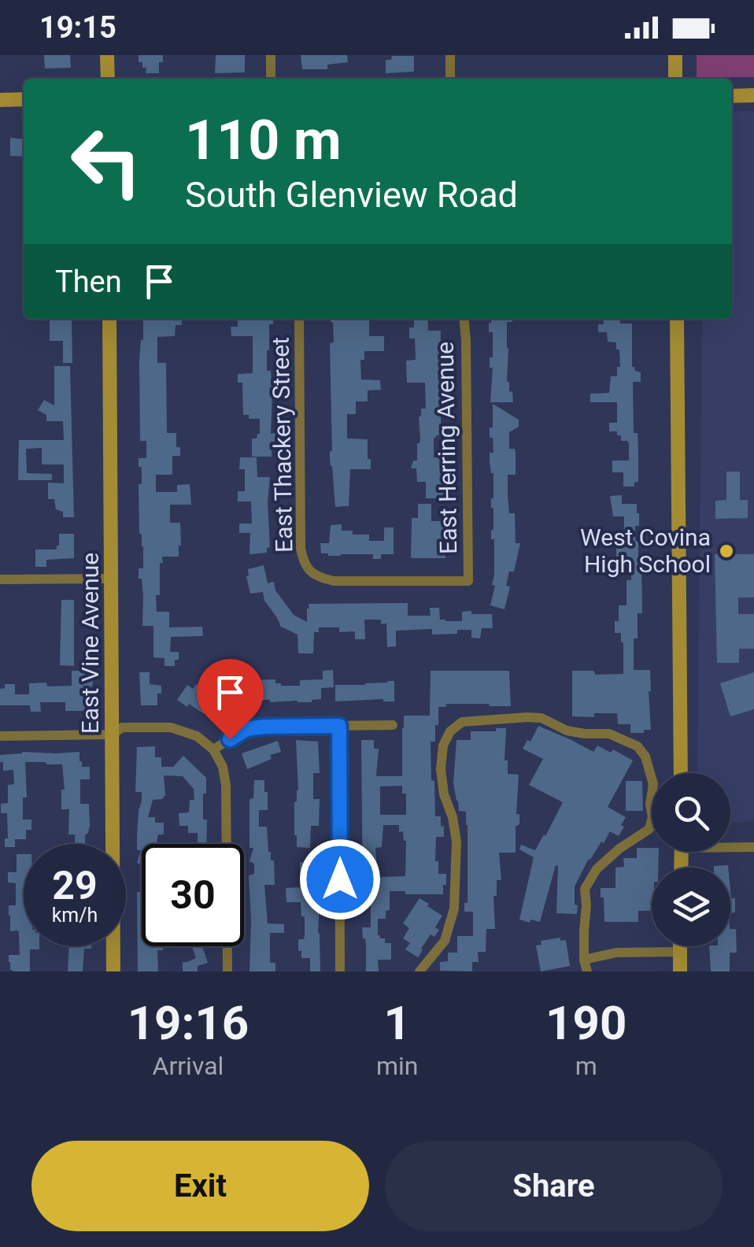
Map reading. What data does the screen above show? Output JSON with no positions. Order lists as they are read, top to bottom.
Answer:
{
  "streets": {
    "street": ["East Thackery Street", "East Herring Avenue", "East Vine Avenue"]
  },
  "crossings": [
    ["East Thackery Street", "East Herring Avenue"]
  ],
  "places": ["West Covina High School"],
  "page": {
    "status": "19:15",
    "turn": ["110 m", "South Glenview Road"],
    "then": "Then",
    "speed": "29 km/h",
    "limit": "30",
    "eta": [
      "19:16",
      "Arrival",
      "1",
      "min",
      "190",
      "m"
    ],
    "buttons": ["Exit", "Share"]
  }
}
